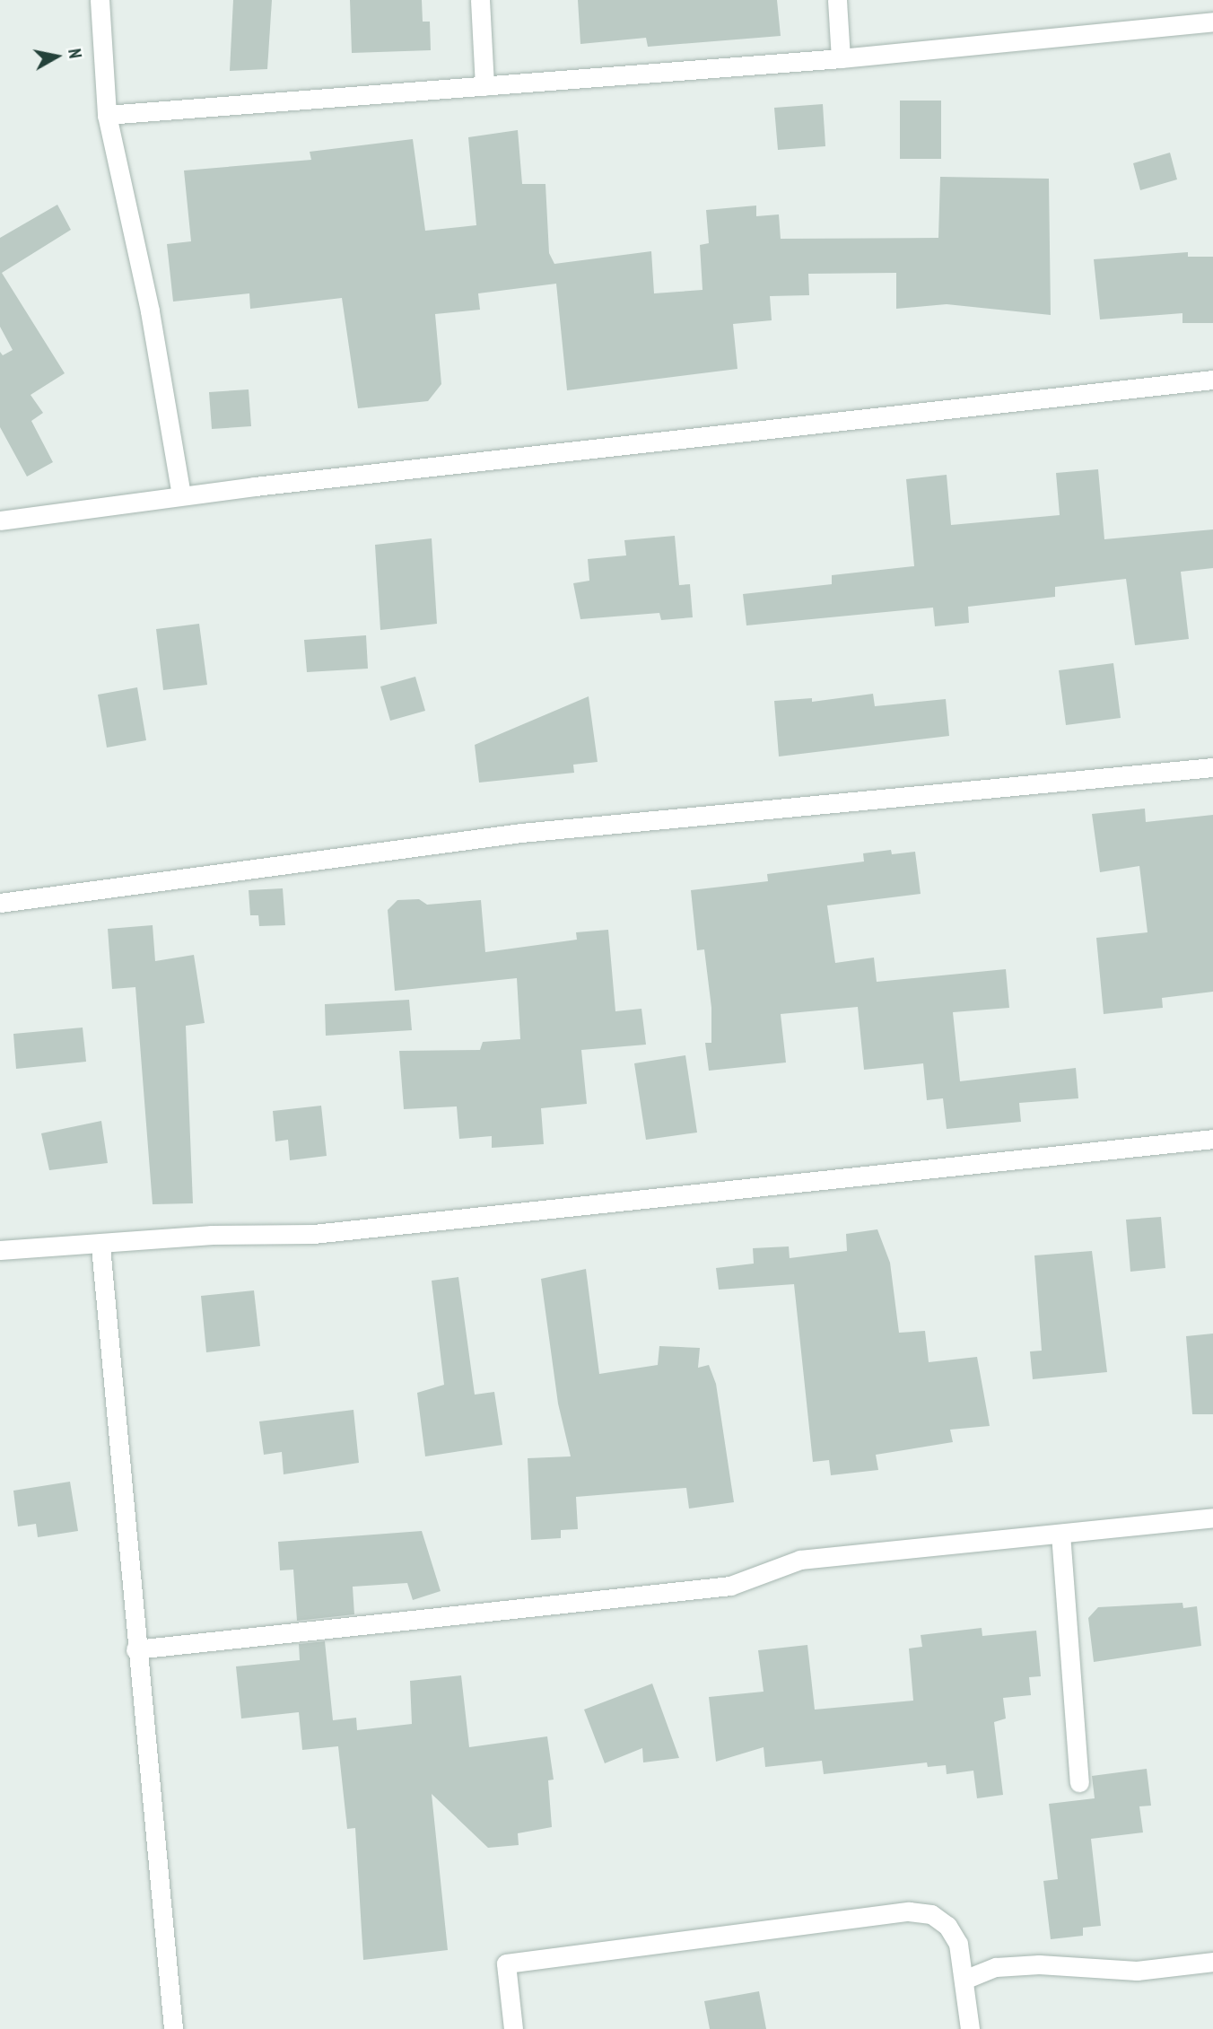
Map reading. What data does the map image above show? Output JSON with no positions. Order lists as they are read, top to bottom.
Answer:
{
  "north": "right"
}
